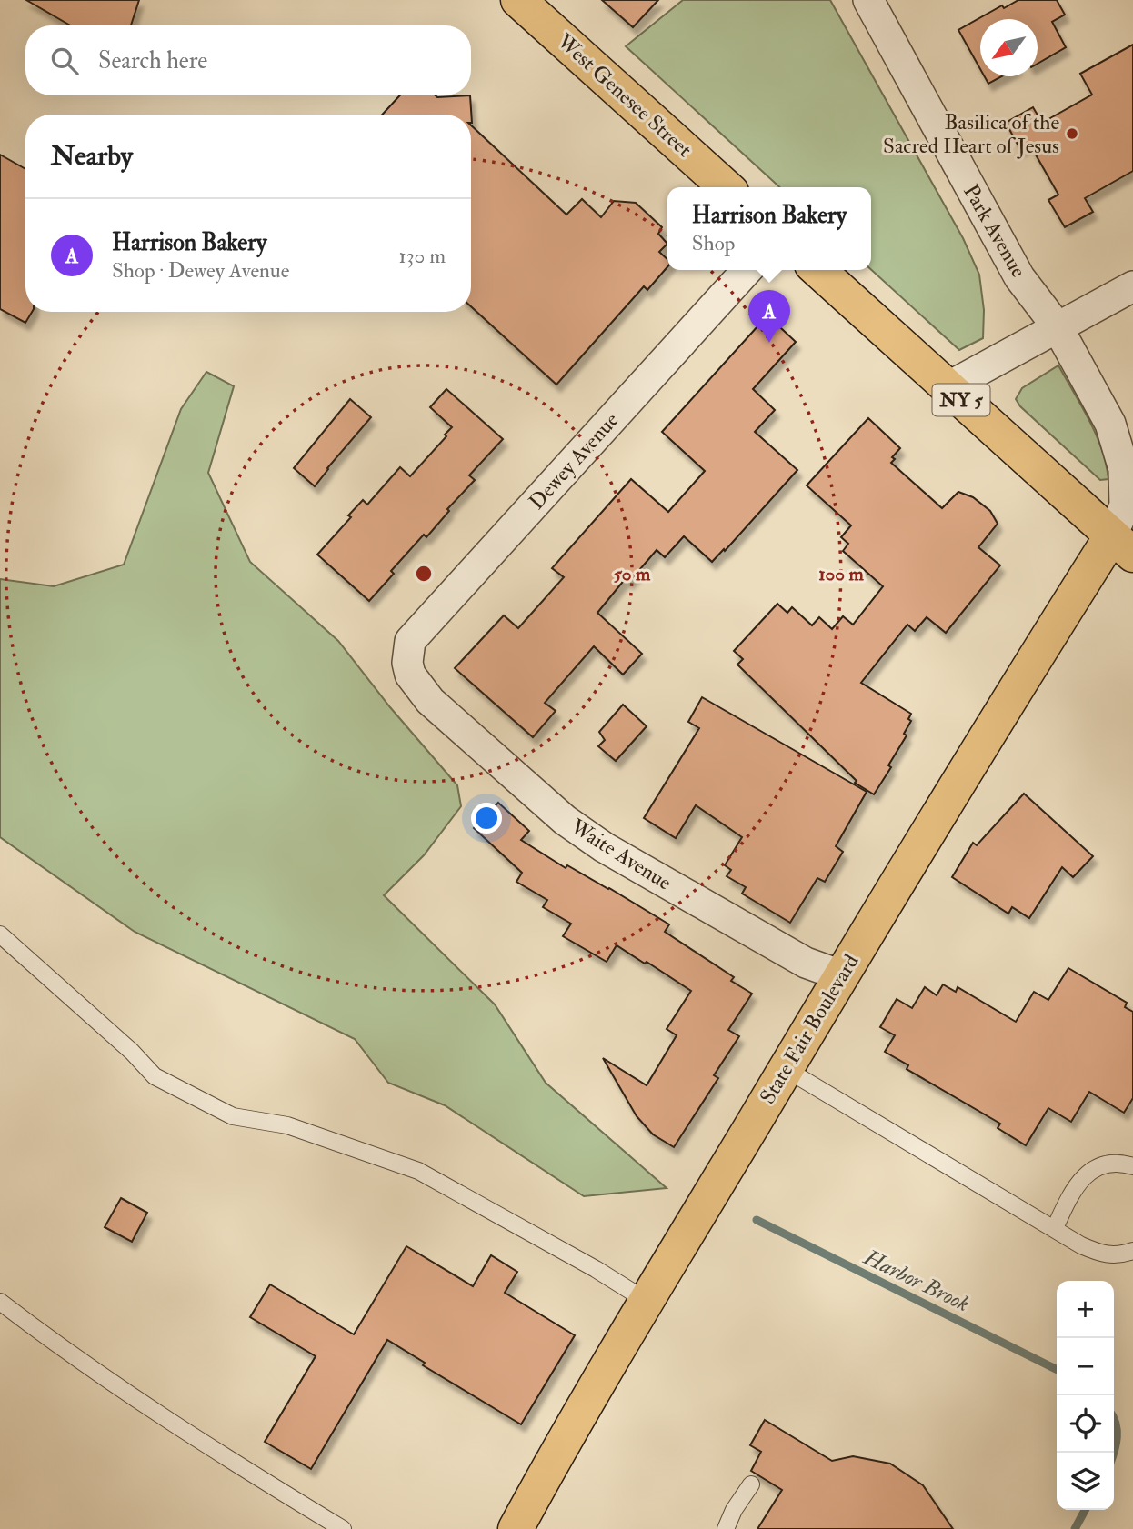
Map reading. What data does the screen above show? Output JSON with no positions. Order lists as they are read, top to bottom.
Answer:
{
  "streets": {
    "main road": ["West Genesee Street", "NY 5", "State Fair Boulevard"],
    "street": ["Park Avenue", "Dewey Avenue", "Waite Avenue"]
  },
  "crossings": [
    ["Park Avenue", "NY 5"],
    ["Park Avenue", "State Fair Boulevard"],
    ["NY 5", "State Fair Boulevard"],
    ["Dewey Avenue", "Waite Avenue"],
    ["Waite Avenue", "State Fair Boulevard"]
  ],
  "water": ["Harbor Brook"],
  "places": ["Basilica of the Sacred Heart of Jesus"],
  "north": "bottom left",
  "page": {
    "search": "Search here",
    "heading": "Nearby",
    "popup": ["Harrison Bakery", "Shop"],
    "list": [
      {
        "mark": "A",
        "name": "Harrison Bakery",
        "note": "Shop · Dewey Avenue",
        "value": "130 m"
      }
    ],
    "pins": "A",
    "map_buttons": ["+", "−"]
  },
  "rings": ["50 m", "100 m"]
}
